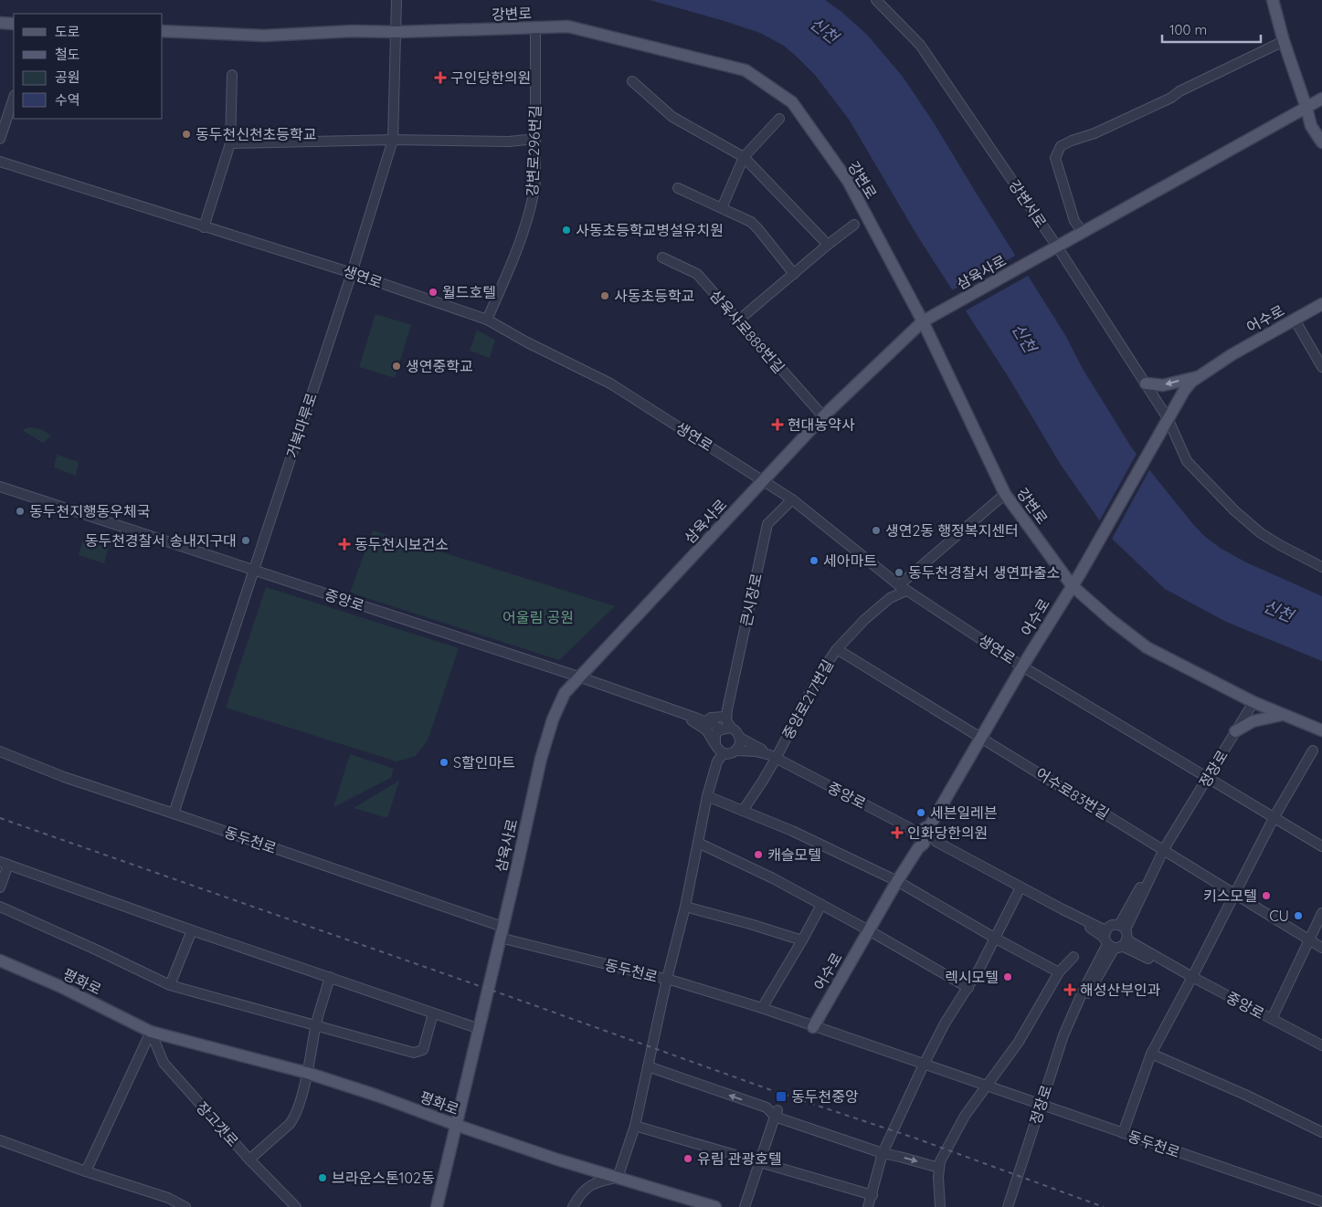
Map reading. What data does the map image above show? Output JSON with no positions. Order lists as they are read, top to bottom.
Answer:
{
  "streets": {
    "main road": [
      "강변로",
      "삼육사로",
      "어수로",
      "평화로"
    ],
    "street": [
      "강변로296번길",
      "강변서로",
      "생연로",
      "삼육사로888번길",
      "거북마루로",
      "중앙로",
      "큰시장로",
      "중앙로217번길",
      "정장로",
      "어수로83번길",
      "동두천로",
      "장고갯로"
    ]
  },
  "crossings": [
    ["강변로", "강변로296번길"],
    ["강변로", "삼육사로"],
    ["강변로", "어수로"],
    ["강변로", "거북마루로"],
    ["강변로", "중앙로217번길"],
    ["강변로", "정장로"],
    ["강변로296번길", "생연로"],
    ["강변서로", "삼육사로"],
    ["강변서로", "어수로"],
    ["삼육사로", "생연로"],
    ["삼육사로", "삼육사로888번길"],
    ["삼육사로", "중앙로"],
    ["삼육사로", "동두천로"],
    ["삼육사로", "평화로"],
    ["생연로", "어수로"],
    ["생연로", "거북마루로"],
    ["생연로", "큰시장로"],
    ["생연로", "중앙로217번길"],
    ["생연로", "정장로"],
    ["어수로", "중앙로"],
    ["어수로", "어수로83번길"],
    ["어수로", "동두천로"],
    ["거북마루로", "중앙로"],
    ["거북마루로", "동두천로"],
    ["중앙로", "중앙로217번길"],
    ["중앙로", "정장로"],
    ["중앙로217번길", "어수로83번길"],
    ["정장로", "어수로83번길"],
    ["정장로", "동두천로"],
    ["평화로", "장고갯로"]
  ],
  "water": ["신천"],
  "parks": ["어울림 공원"],
  "places": {
    "health": [
      "구인당한의원",
      "현대농약사",
      "동두천시보건소",
      "인화당한의원",
      "해성산부인과"
    ],
    "other": [
      "동두천신천초등학교",
      "사동초등학교병설유치원",
      "월드호텔",
      "사동초등학교",
      "생연중학교",
      "동두천지행동우체국",
      "생연2동 행정복지센터",
      "동두천경찰서 송내지구대",
      "세아마트",
      "동두천경찰서 생연파출소",
      "S할인마트",
      "세븐일레븐",
      "캐슬모텔",
      "키스모텔",
      "CU",
      "렉시모텔",
      "유림 관광호텔",
      "브라운스톤102동"
    ],
    "transit": ["동두천중앙"]
  },
  "legend": [
    "도로",
    "철도",
    "공원",
    "수역"
  ],
  "scale_bar": "100 m"
}
